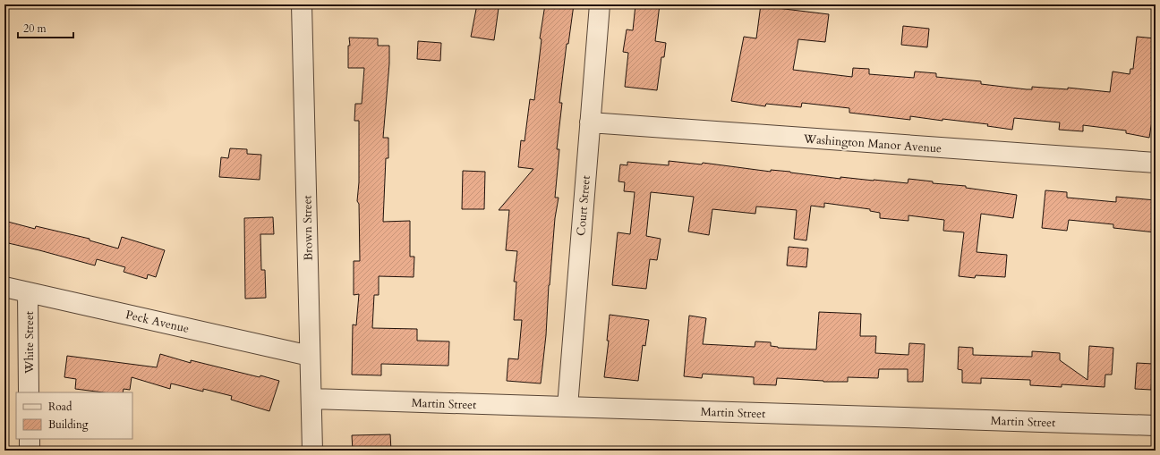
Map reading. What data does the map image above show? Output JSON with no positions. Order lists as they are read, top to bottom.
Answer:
{
  "streets": {
    "street": [
      "Washington Manor Avenue",
      "Court Street",
      "Brown Street",
      "Peck Avenue",
      "White Street",
      "Martin Street"
    ]
  },
  "crossings": [
    ["Washington Manor Avenue", "Court Street"],
    ["Court Street", "Martin Street"],
    ["Brown Street", "Peck Avenue"],
    ["Brown Street", "Martin Street"],
    ["Peck Avenue", "White Street"]
  ],
  "legend": ["Road", "Building"],
  "scale_bar": "20 m"
}
